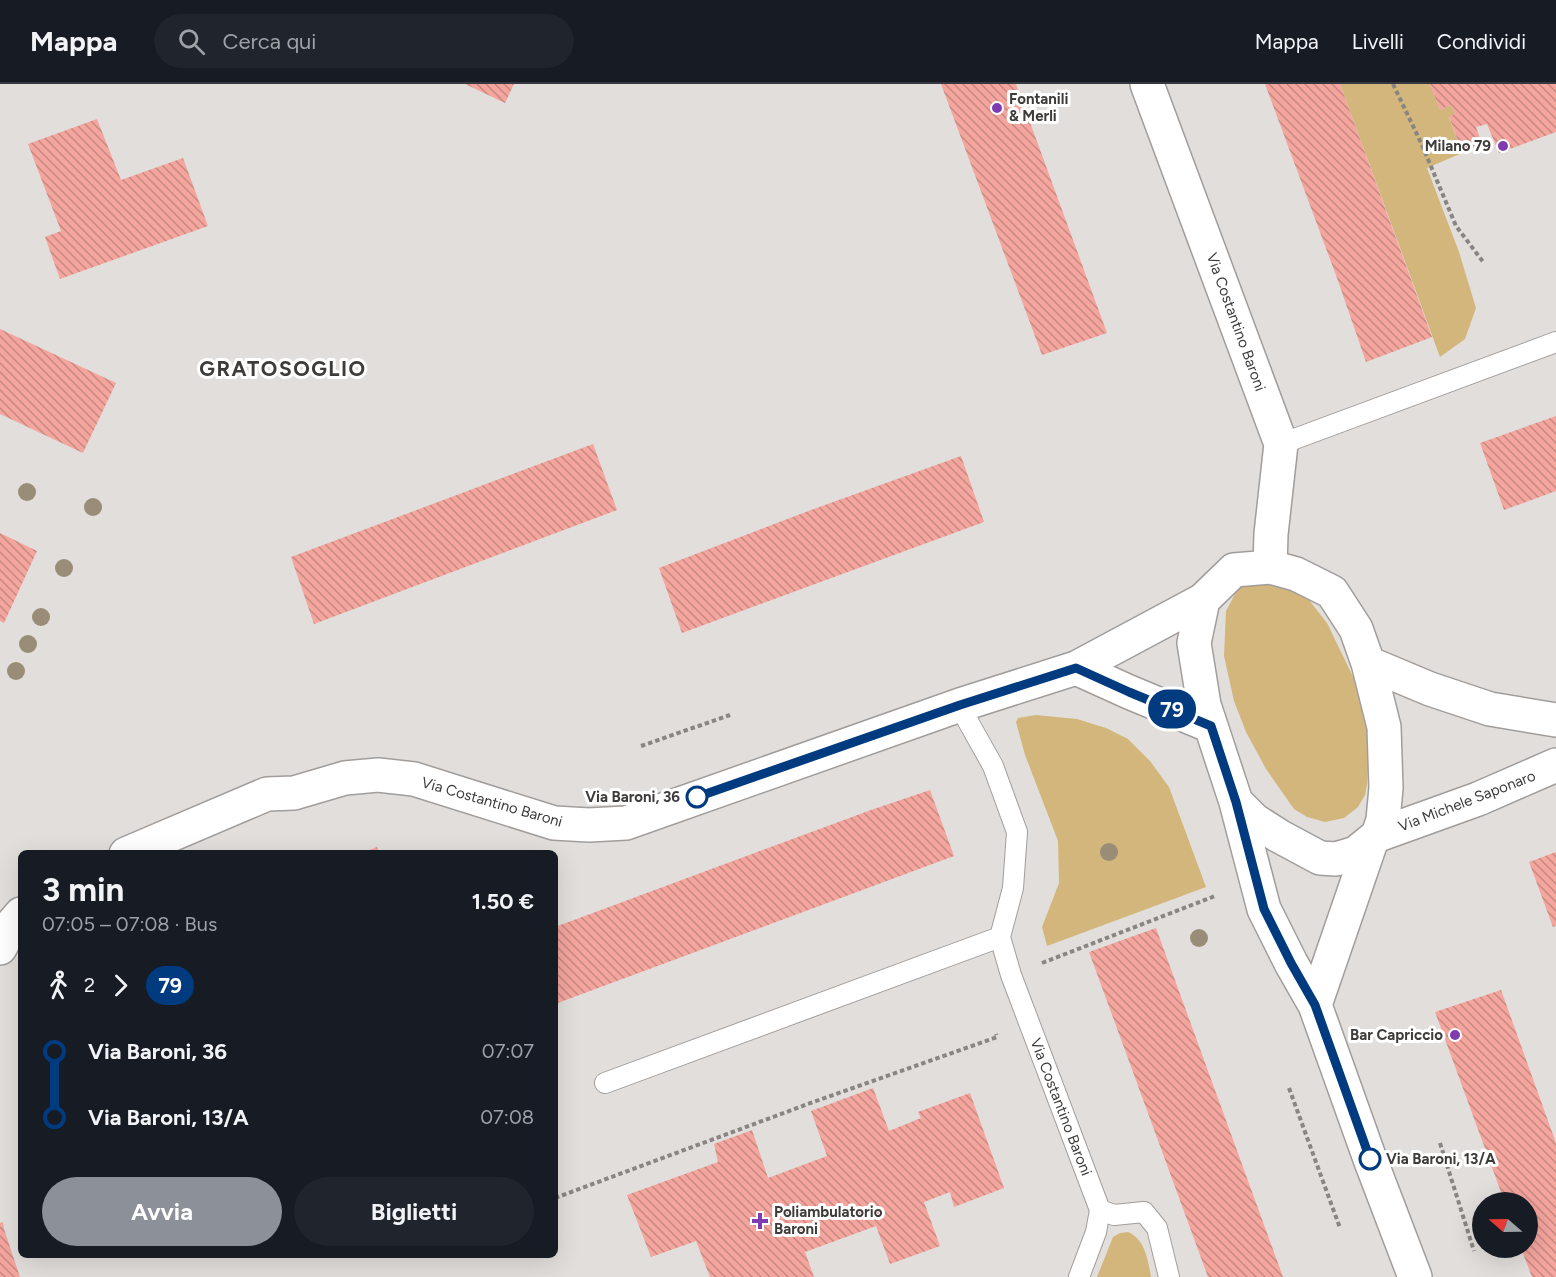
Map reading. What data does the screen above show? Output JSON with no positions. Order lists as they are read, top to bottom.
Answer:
{
  "streets": {
    "street": ["Via Costantino Baroni", "Via Michele Saponaro"]
  },
  "crossings": [
    ["Via Costantino Baroni", "Via Michele Saponaro"]
  ],
  "districts": ["GRATOSOGLIO"],
  "places": {
    "other": [
      "Fontanili & Merli",
      "Milano 79",
      "Via Baroni, 36",
      "Bar Capriccio",
      "Via Baroni, 13/A"
    ],
    "health": ["Poliambulatorio Baroni"]
  },
  "lines": ["bus line 79"],
  "north": "left",
  "page": {
    "header": "Mappa",
    "search": "Cerca qui",
    "nav": ["Mappa", "Livelli", "Condividi"],
    "on_map": "79",
    "heading": ["3 min", "07:05 – 07:08 · Bus", "1.50 €"],
    "legs": ["2", "79"],
    "list": [
      {
        "name": "Via Baroni, 36",
        "value": "07:07"
      },
      {
        "name": "Via Baroni, 13/A",
        "value": "07:08"
      }
    ],
    "buttons": ["Avvia", "Biglietti"]
  }
}
